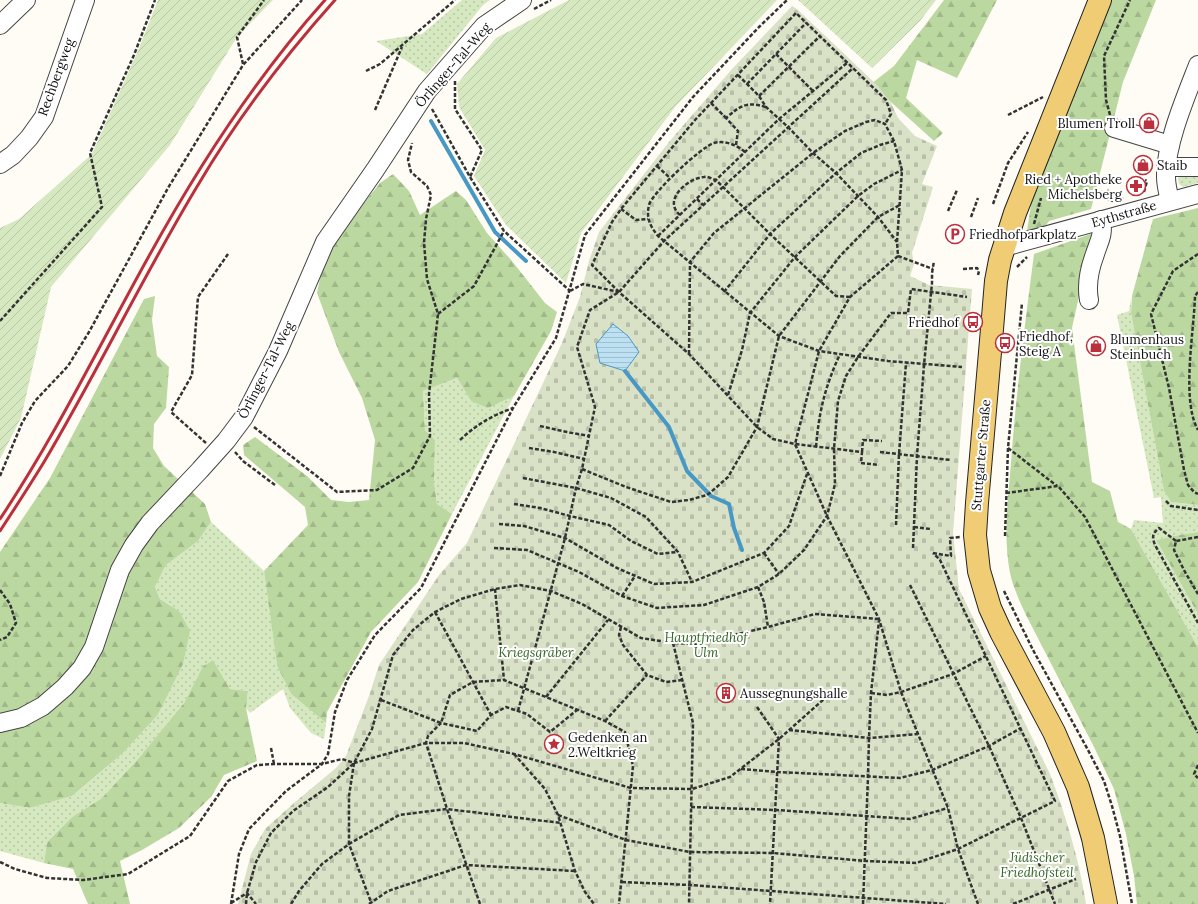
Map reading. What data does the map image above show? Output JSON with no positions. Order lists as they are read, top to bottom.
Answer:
{
  "streets": {
    "main road": ["Stuttgarter Straße"],
    "street": ["Örlinger-Tal-Weg", "Rechbergweg", "Eythstraße"]
  },
  "crossings": [
    ["Eythstraße", "Stuttgarter Straße"]
  ],
  "parks": ["Hauptfriedhof Ulm", "Kriegsgräber", "Jüdischer Friedhofsteil"],
  "places": {
    "shop": ["Blumen Troll", "Staib", "Blumenhaus Steinbuch"],
    "pharmacy": ["Ried + Apotheke Michelsberg"],
    "parking": ["Friedhofparkplatz"],
    "bus stop": ["Friedhof", "Friedhof, Steig A"],
    "building": ["Aussegnungshalle"],
    "place": ["Gedenken an 2.Weltkrieg"]
  }
}
